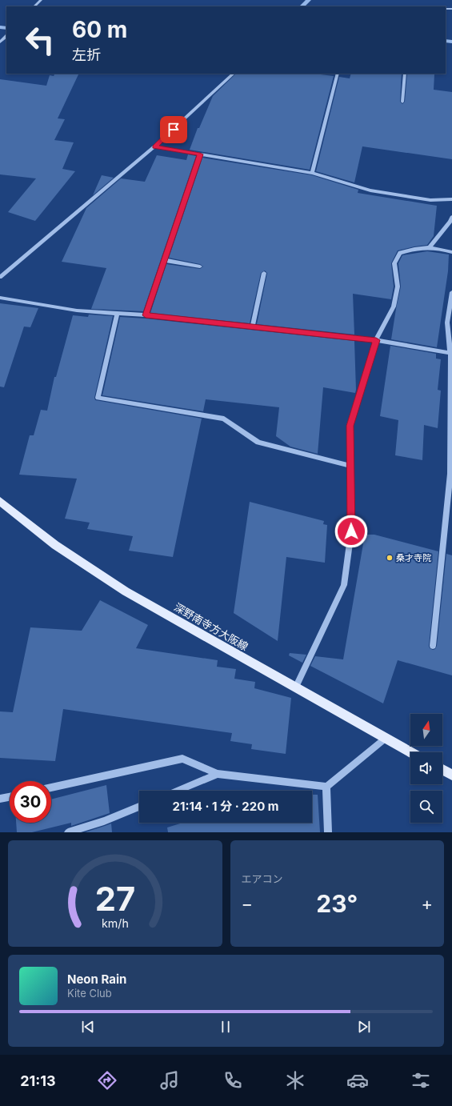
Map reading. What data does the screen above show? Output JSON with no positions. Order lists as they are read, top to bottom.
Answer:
{
  "streets": {
    "main road": ["深野南寺方大阪線"]
  },
  "places": ["桑才寺院"],
  "north": "top",
  "page": {
    "turn": ["60 m", "左折"],
    "limit": "30",
    "trip": "21:14 · 1 分 · 220 m",
    "tile": "エアコン",
    "heat": ["−", "23°", "+"],
    "song": ["Neon Rain", "Kite Club"],
    "tabs": "21:13",
    "gauge": ["27", "km/h"]
  }
}
